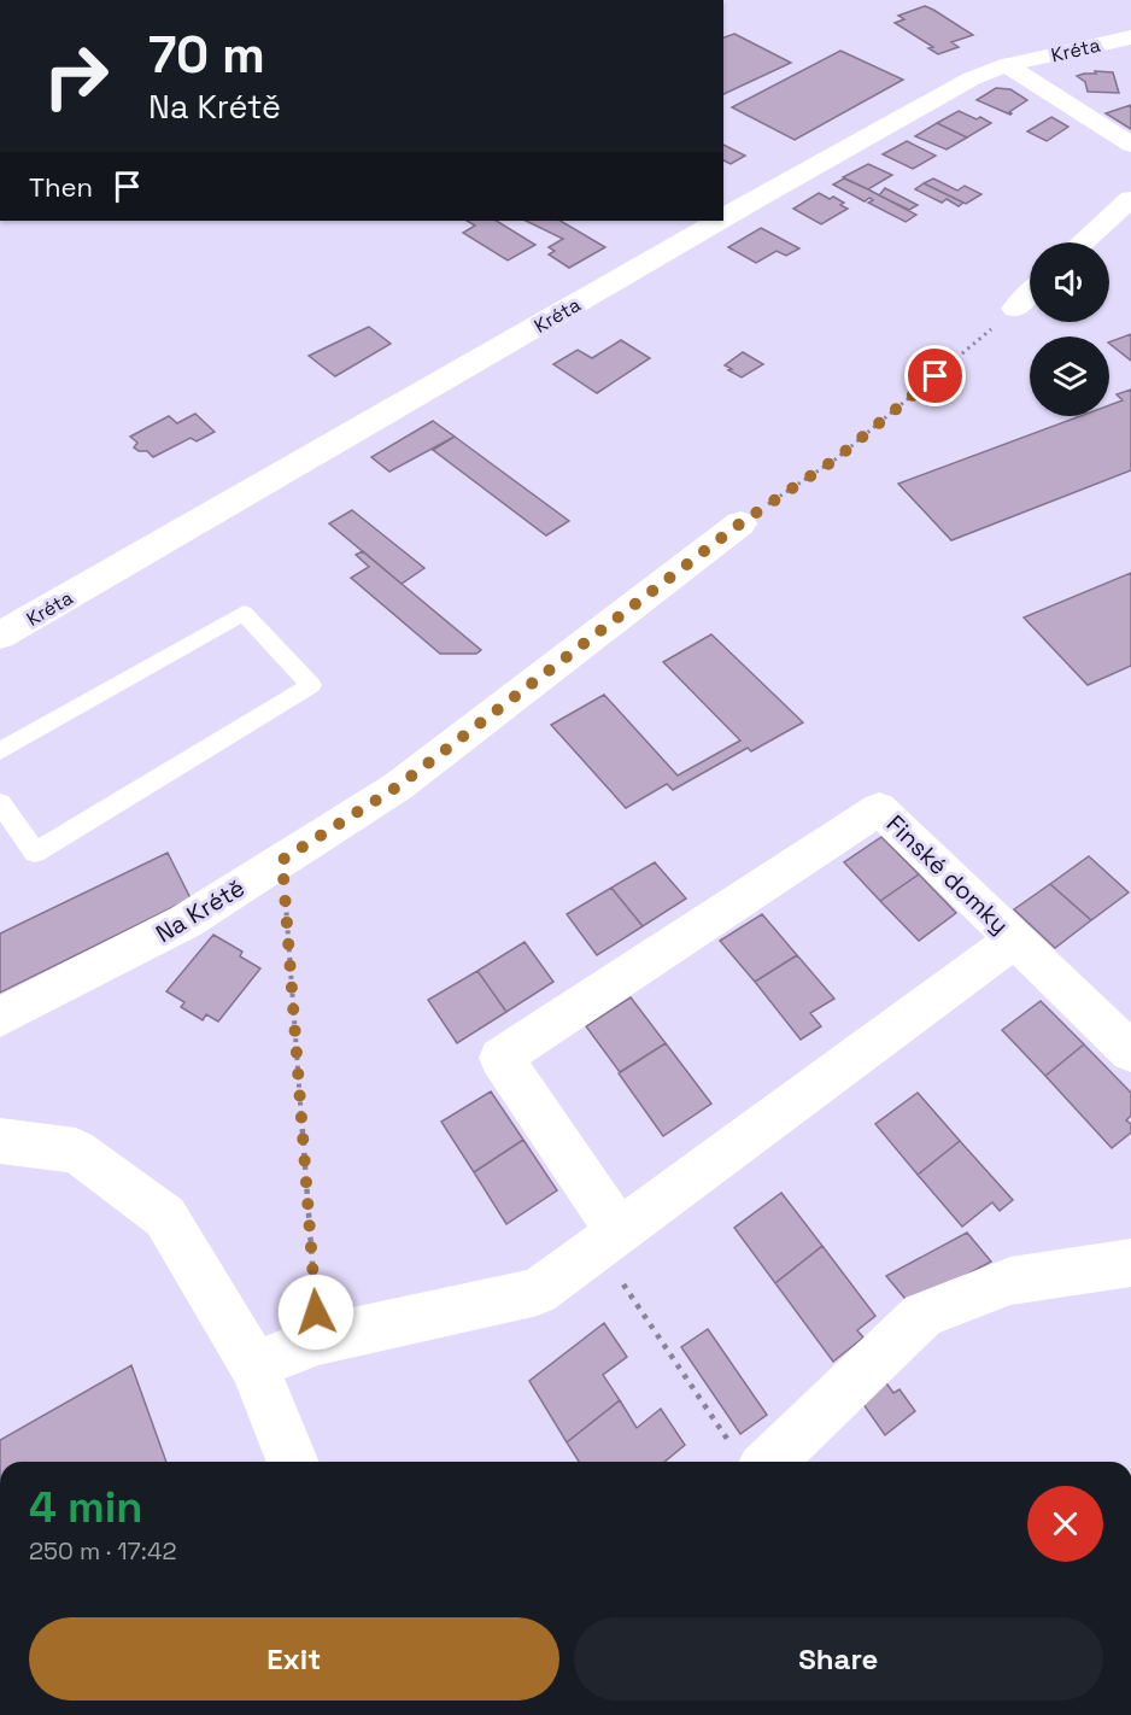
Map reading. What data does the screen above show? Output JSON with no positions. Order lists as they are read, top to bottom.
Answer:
{
  "streets": {
    "street": ["Kréta", "Finské domky", "Na Krétě"]
  },
  "page": {
    "turn": ["70 m", "Na Krétě"],
    "then": "Then",
    "heading": ["4 min", "250 m · 17:42"],
    "buttons": ["Exit", "Share"]
  }
}
